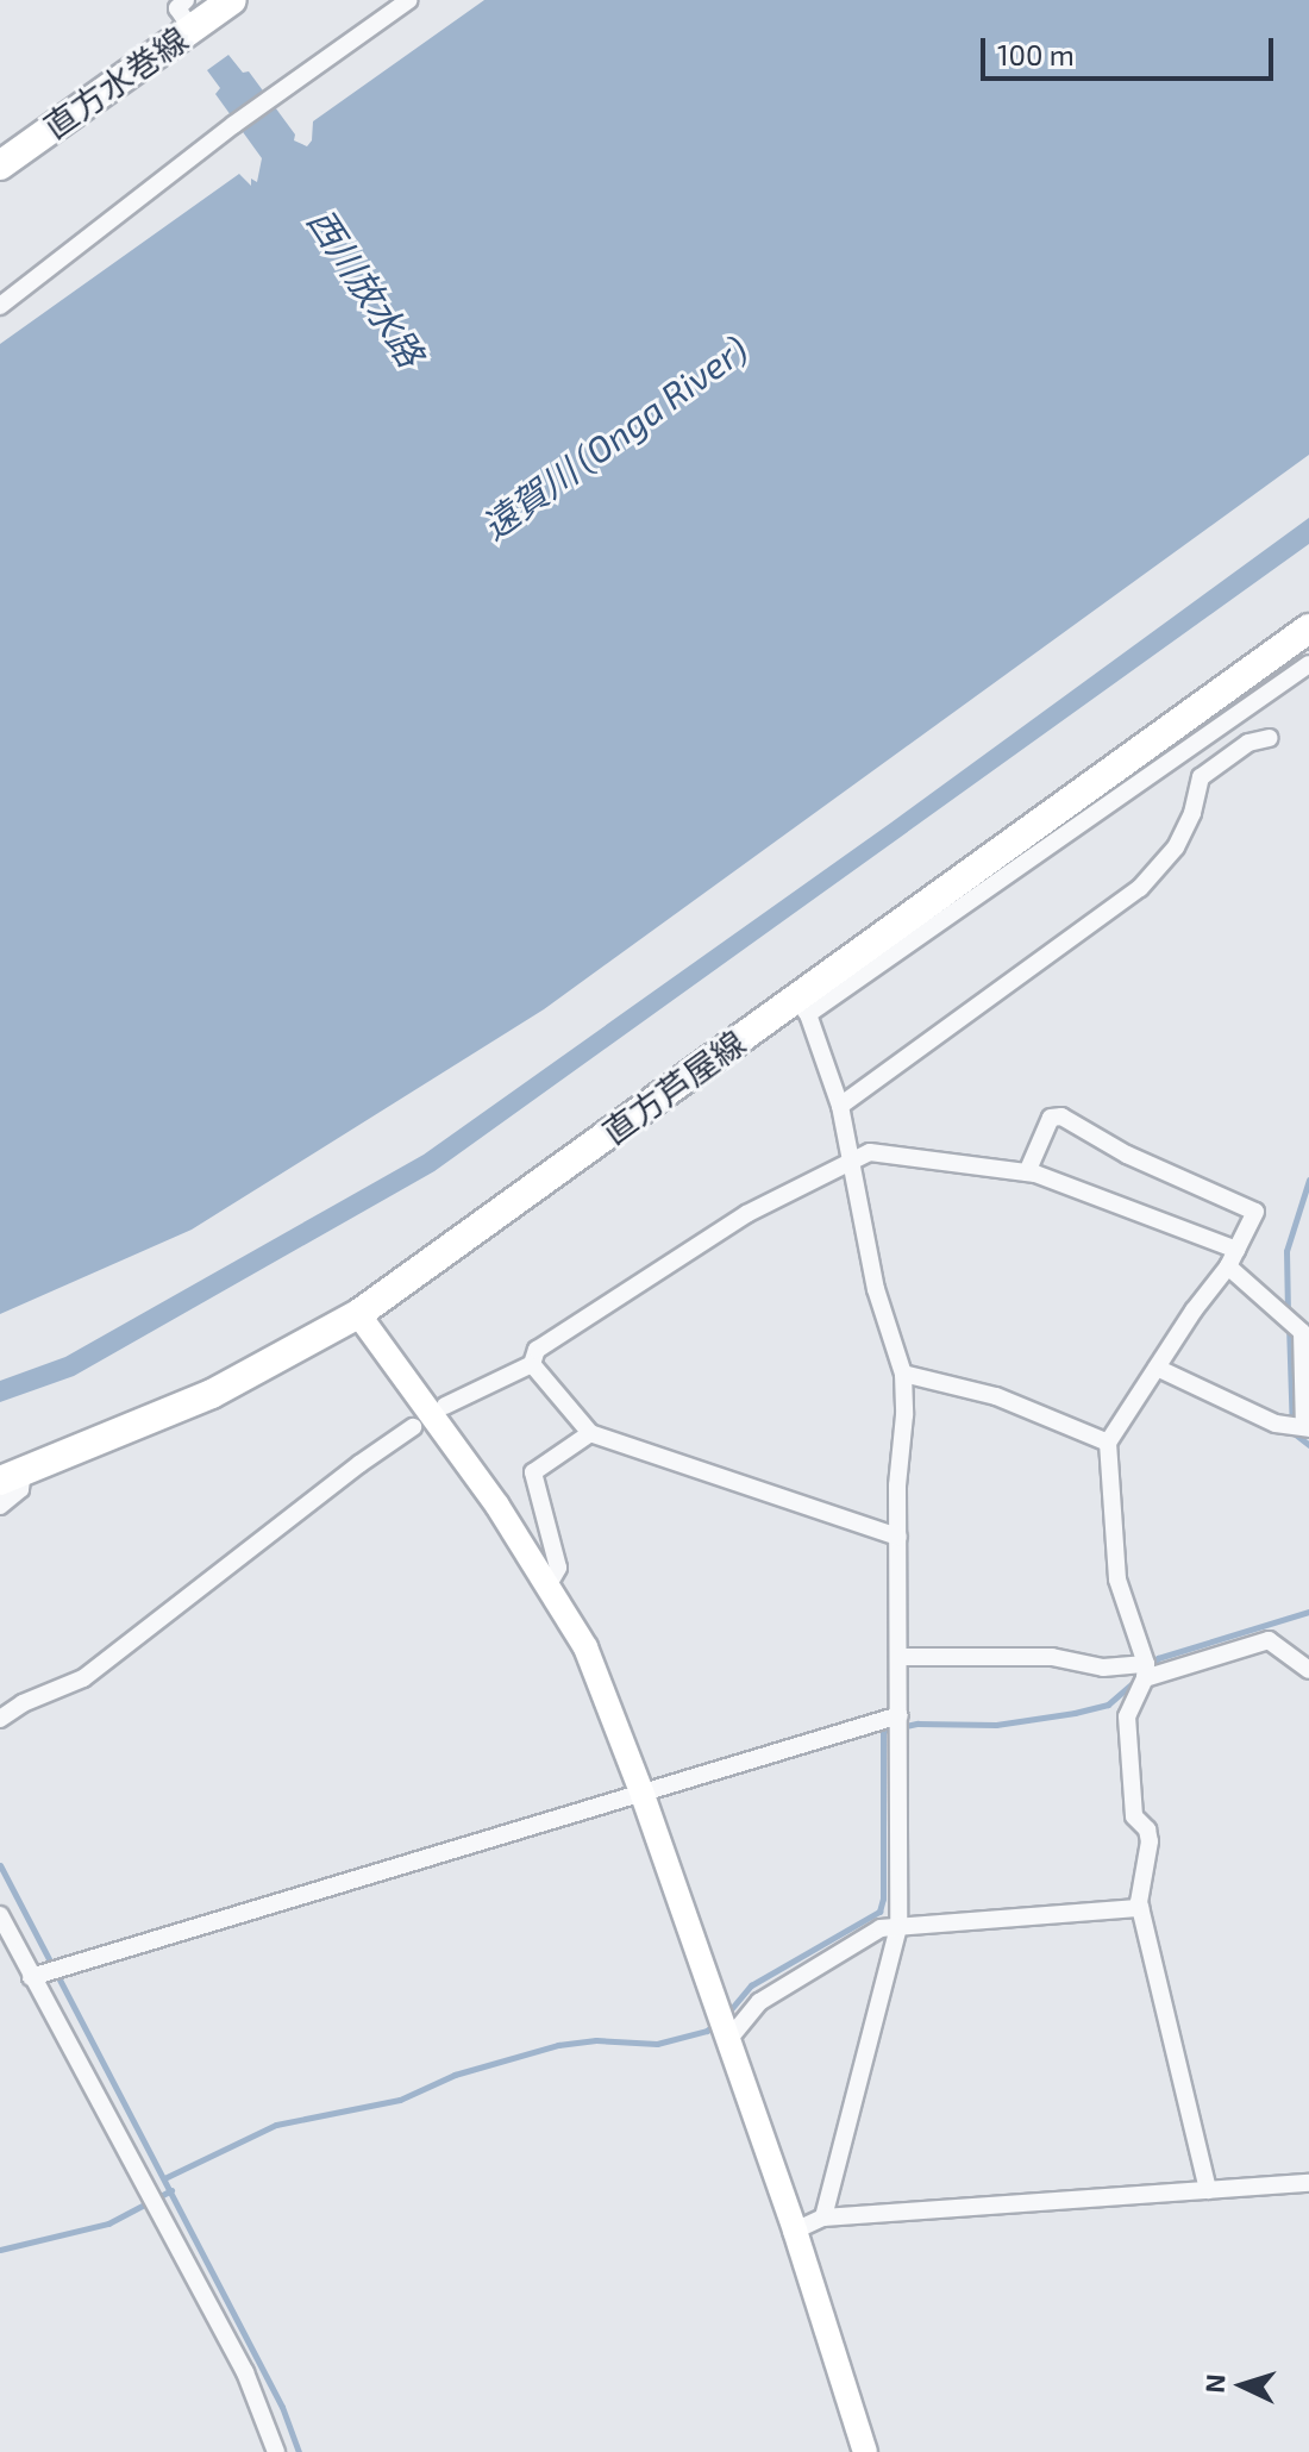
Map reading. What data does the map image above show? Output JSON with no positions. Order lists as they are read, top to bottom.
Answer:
{
  "streets": {
    "main road": ["直方水巻線", "直方芦屋線"]
  },
  "water": ["西川放水路", "遠賀川 (Onga River)"],
  "scale_bar": "100 m",
  "north": "left"
}
